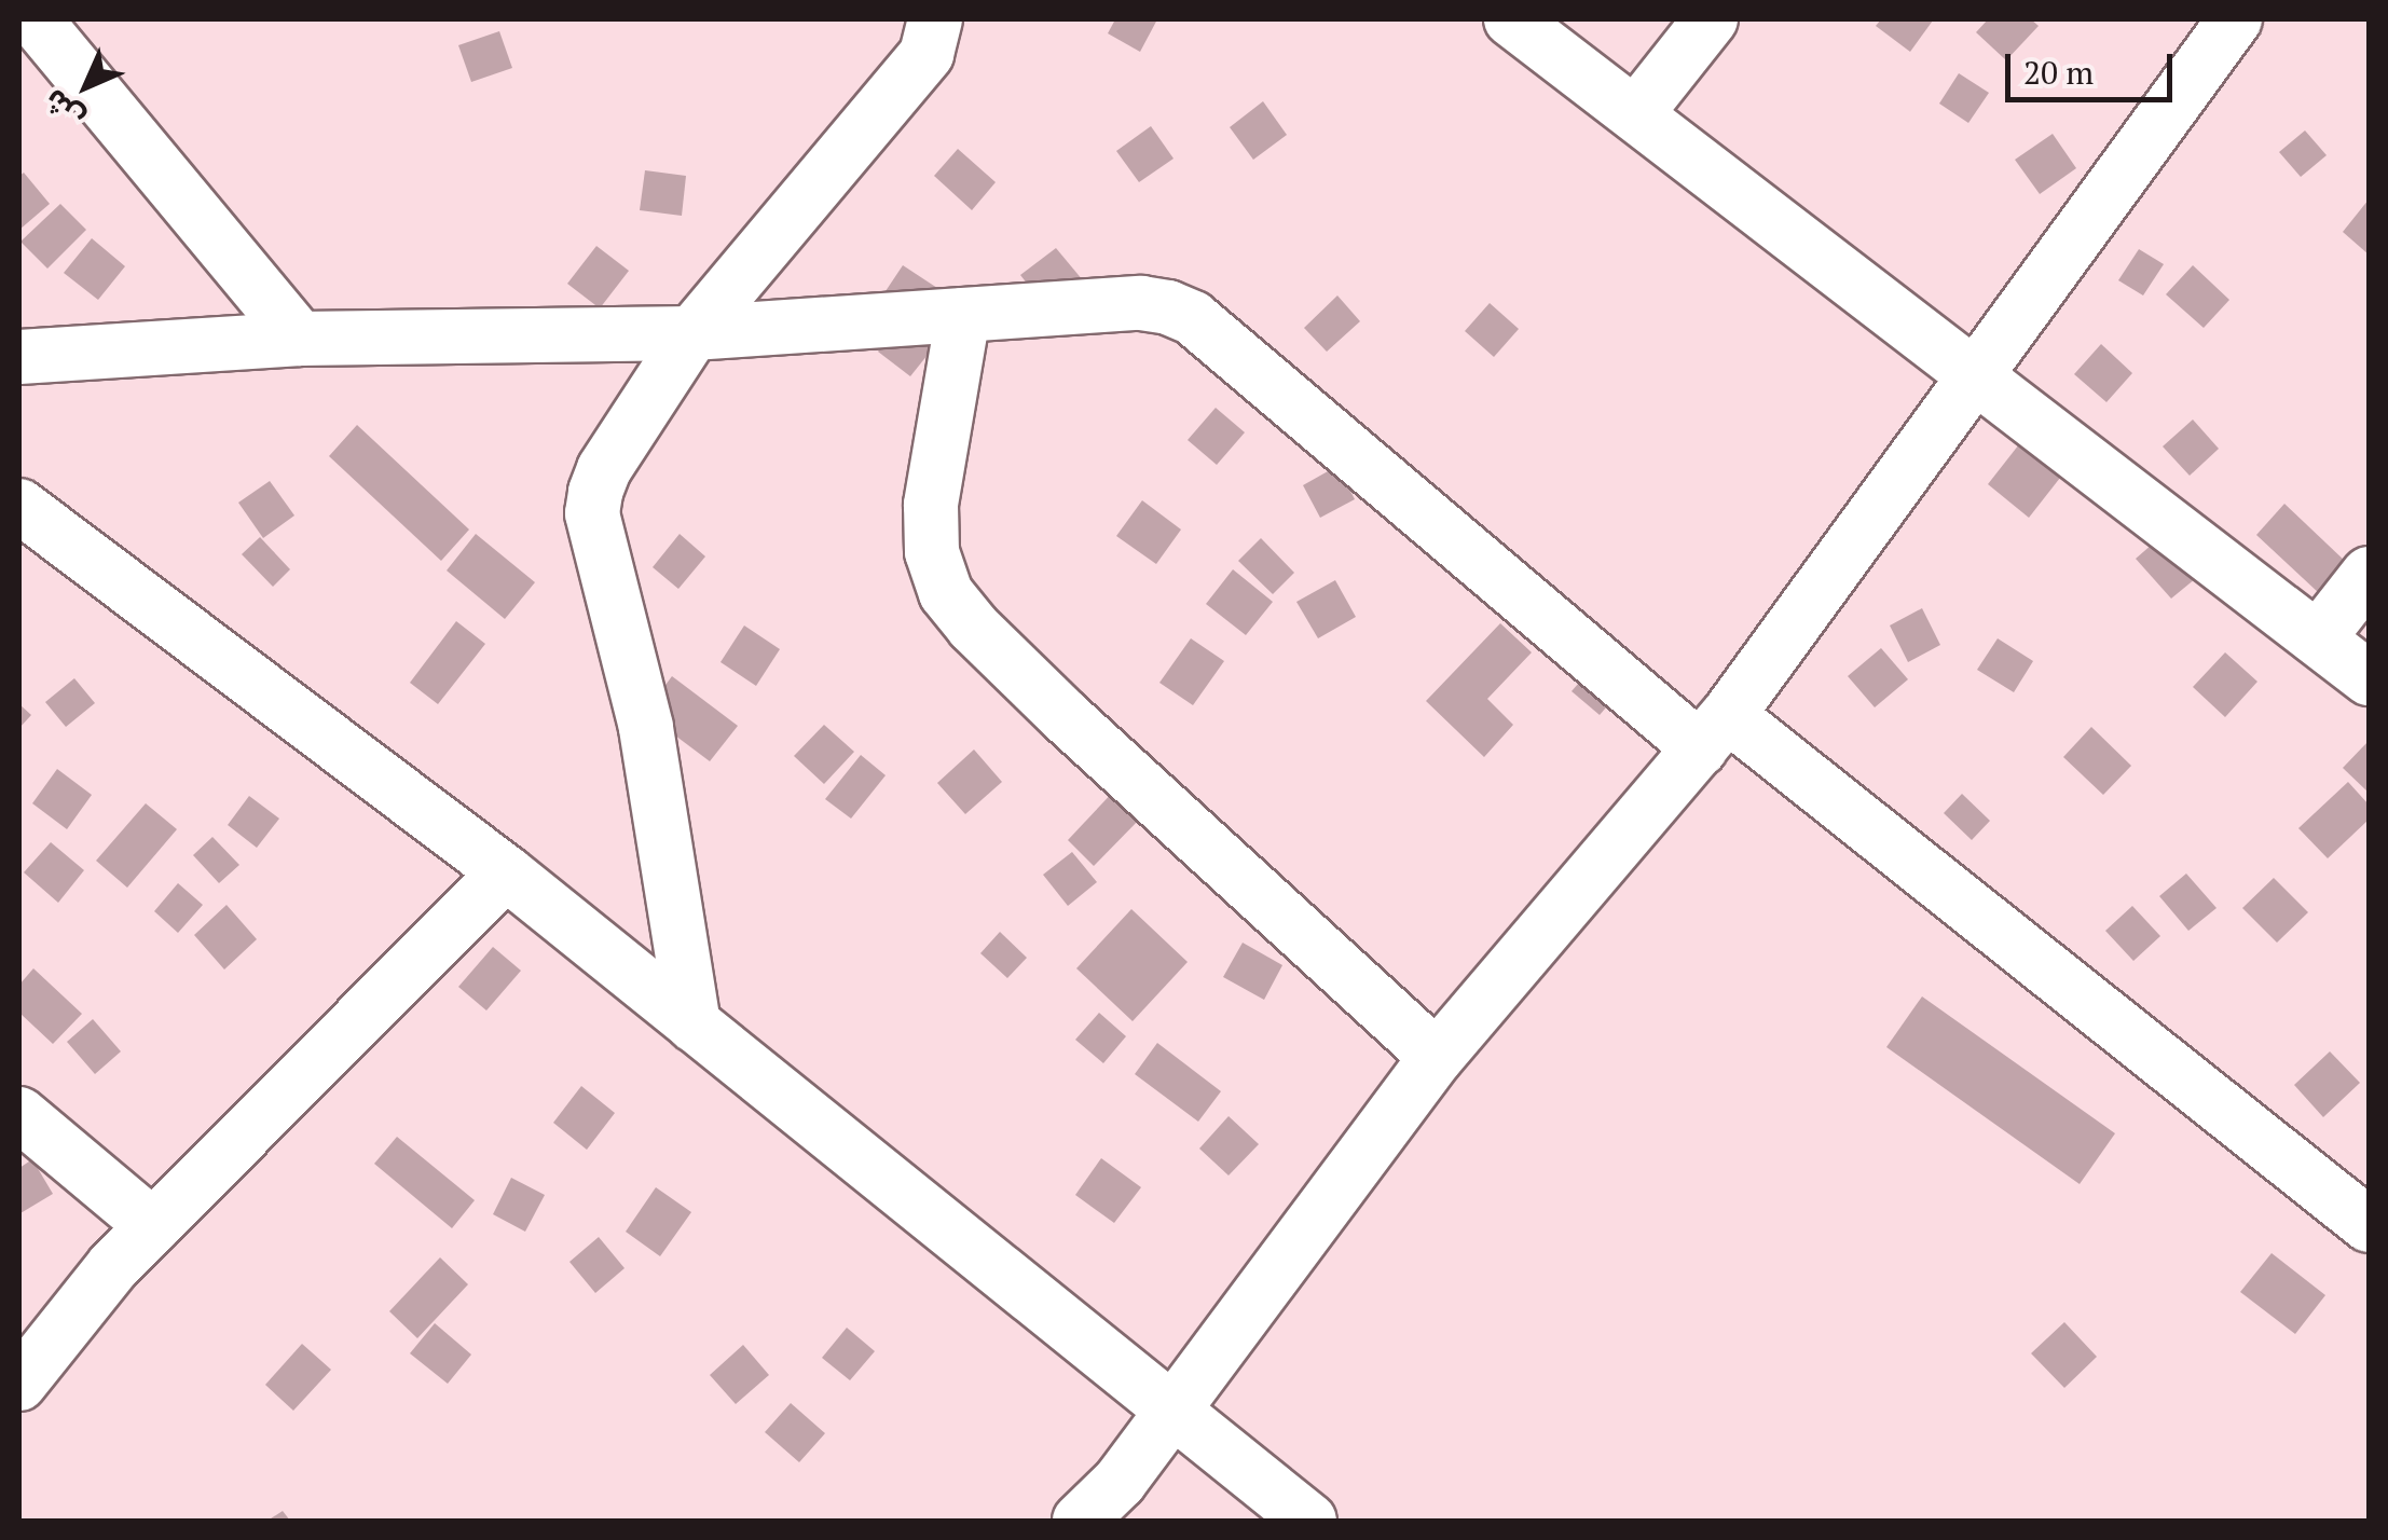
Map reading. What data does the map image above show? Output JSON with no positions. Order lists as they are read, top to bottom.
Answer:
{
  "scale_bar": "20 m",
  "north": "bottom left"
}
